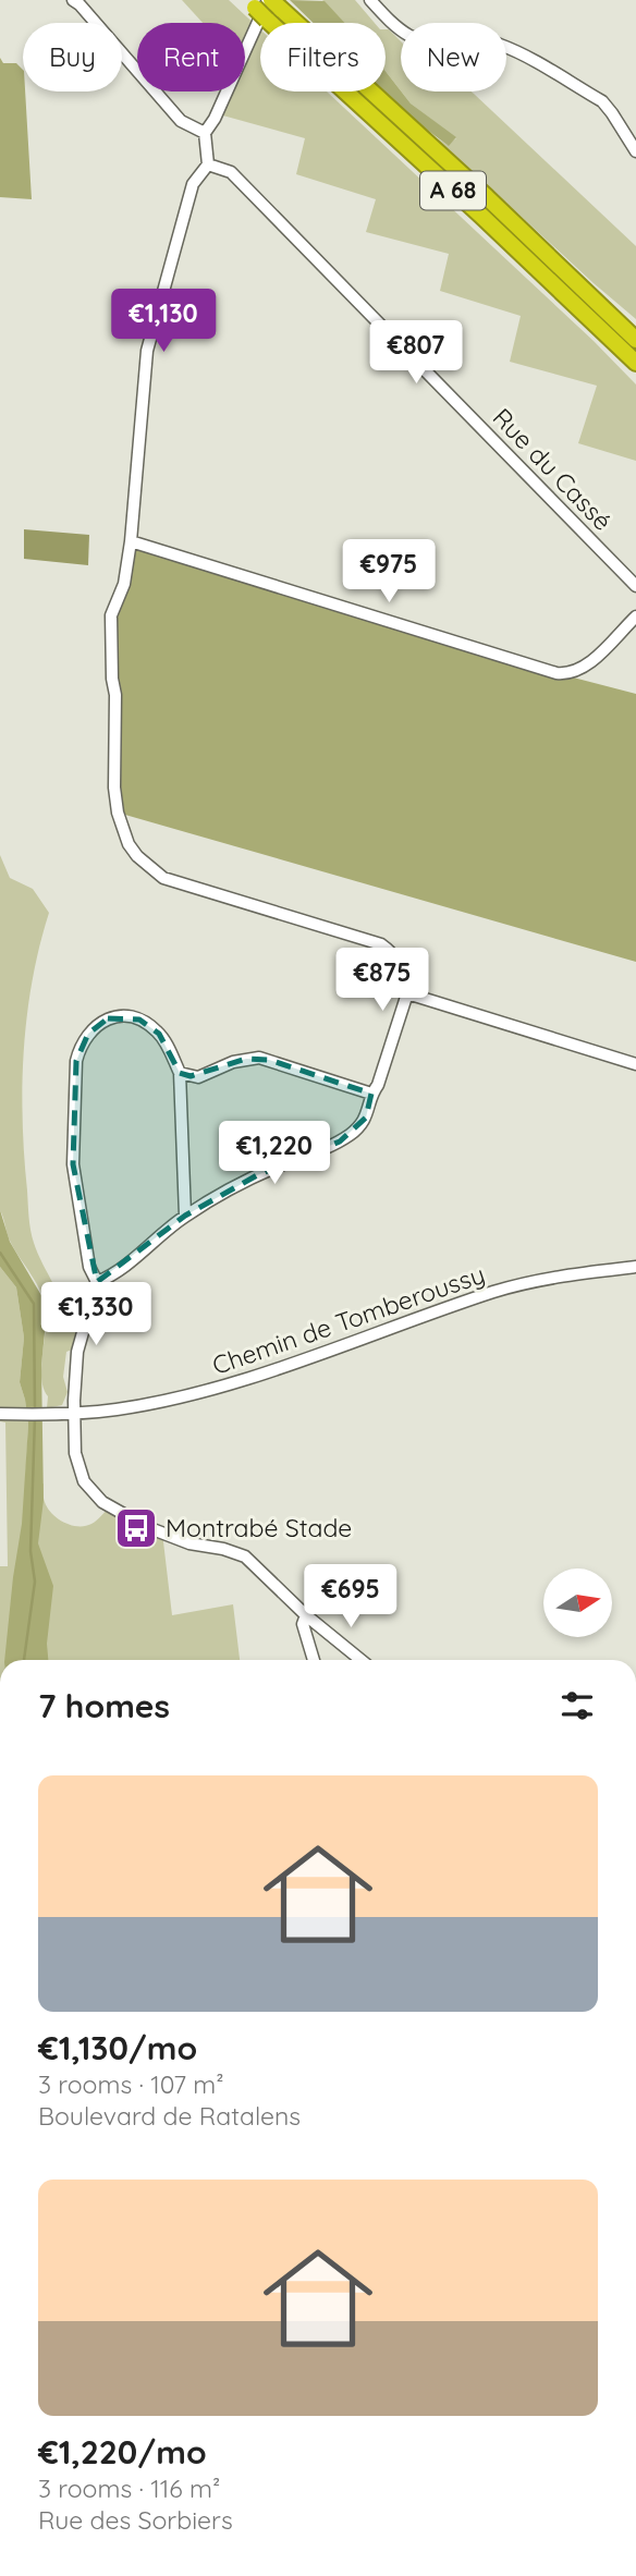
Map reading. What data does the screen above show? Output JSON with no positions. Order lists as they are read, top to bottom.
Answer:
{
  "streets": {
    "highway": ["A 68"],
    "street": ["Rue du Cassé", "Chemin de Tomberoussy"]
  },
  "places": {
    "bus stop": ["Montrabé Stade"]
  },
  "north": "right",
  "page": {
    "chip": [
      "Buy",
      "Rent",
      "Filters",
      "New"
    ],
    "price": [
      "€1,130",
      "€807",
      "€975",
      "€875",
      "€1,220",
      "€1,330",
      "€695"
    ],
    "heading": "7 homes",
    "list": [
      {
        "name": "€1,130/mo",
        "note": "3 rooms · 107 m² · Boulevard de Ratalens"
      },
      {
        "name": "€1,220/mo",
        "note": "3 rooms · 116 m² · Rue des Sorbiers"
      }
    ]
  }
}
